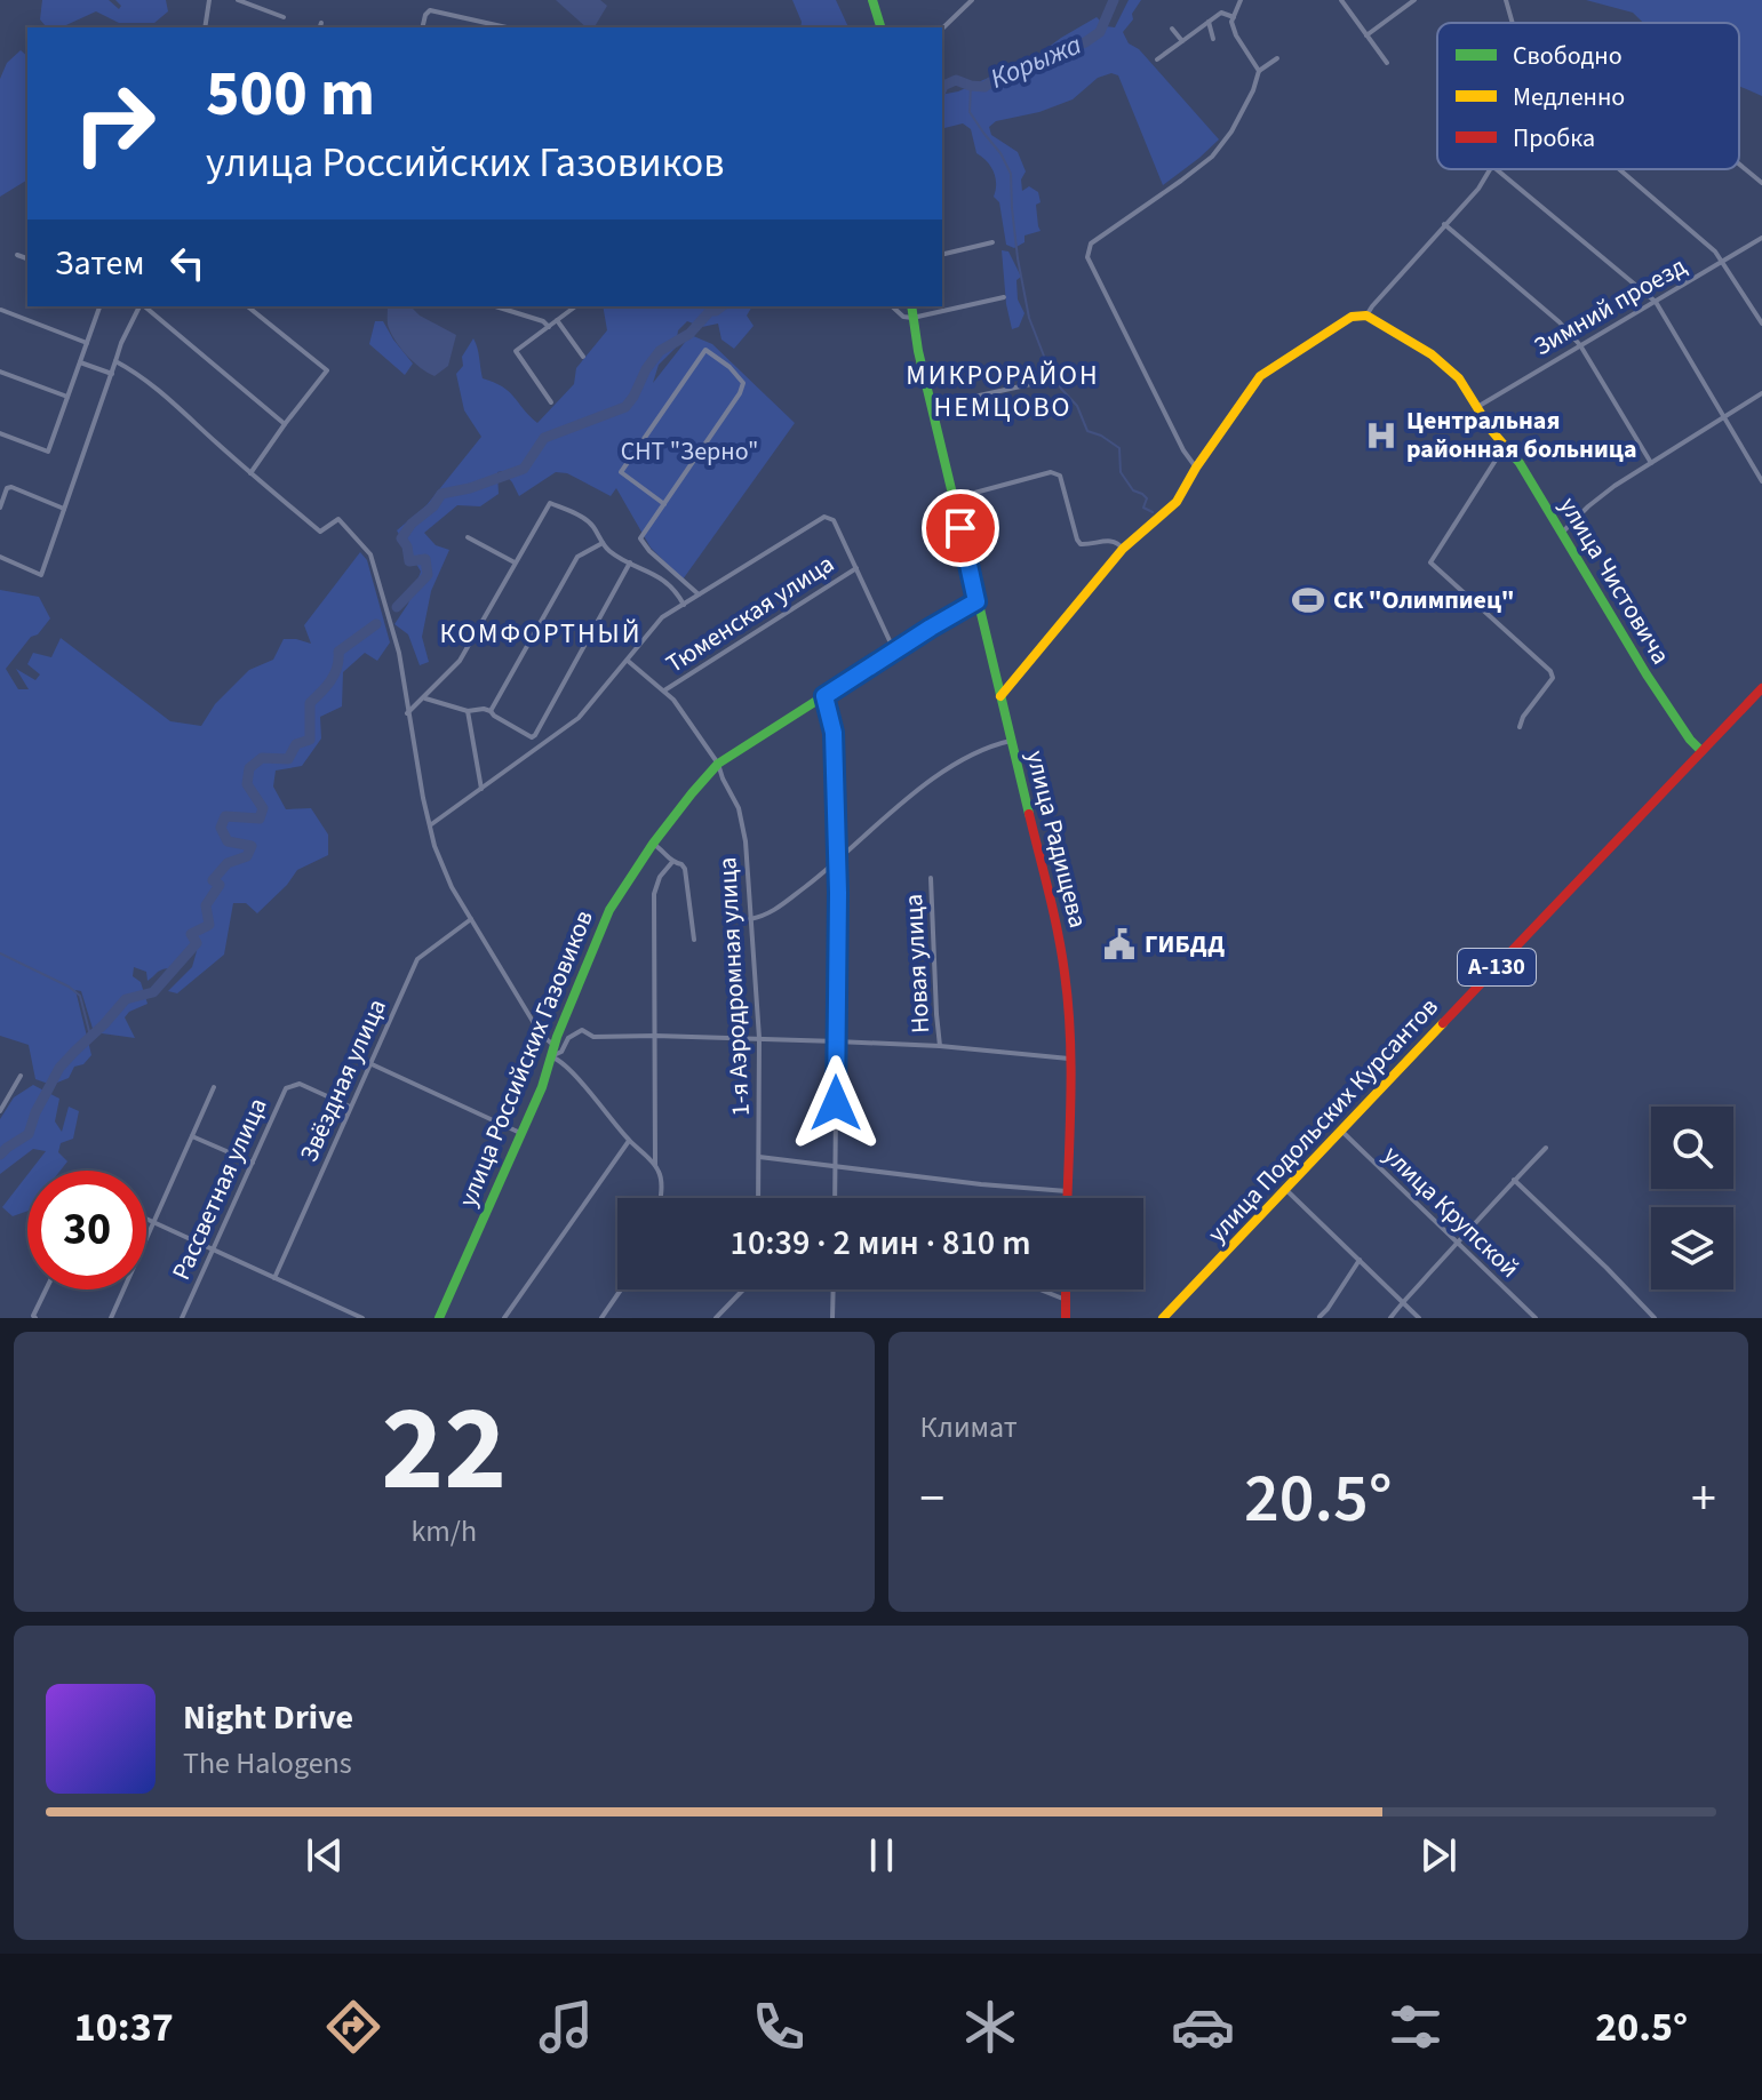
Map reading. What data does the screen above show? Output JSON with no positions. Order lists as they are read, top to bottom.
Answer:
{
  "streets": {
    "main road": [
      "улица Чистовича",
      "улица Радищева",
      "А-130",
      "улица Российских Газовиков",
      "улица Подольских Курсантов"
    ],
    "street": [
      "Зимний проезд",
      "Тюменская улица",
      "Новая улица",
      "1-я Аэродромная улица",
      "Звёздная улица",
      "Рассветная улица",
      "улица Крупской"
    ]
  },
  "crossings": [
    ["Зимний проезд", "улица Чистовича"],
    ["улица Чистовича", "А-130"],
    ["улица Чистовича", "улица Подольских Курсантов"],
    ["Тюменская улица", "1-я Аэродромная улица"],
    ["улица Радищева", "улица Российских Газовиков"],
    ["А-130", "улица Подольских Курсантов"],
    ["1-я Аэродромная улица", "улица Российских Газовиков"],
    ["Звёздная улица", "Рассветная улица"],
    ["улица Подольских Курсантов", "улица Крупской"]
  ],
  "districts": ["МИКРОРАЙОН НЕМЦОВО", "КОМФОРТНЫЙ"],
  "water": ["Корыжа"],
  "parks": ["СНТ \"Зерно\""],
  "places": {
    "hospital": ["Центральная районная больница"],
    "sports": ["СК \"Олимпиец\""],
    "public building": ["ГИБДД"]
  },
  "legend": ["Свободно", "Медленно", "Пробка"],
  "page": {
    "turn": ["500 m", "улица Российских Газовиков"],
    "then": "Затем",
    "limit": "30",
    "trip": "10:39 · 2 мин · 810 m",
    "tile": [
      ["22", "km/h"],
      "Климат"
    ],
    "heat": ["−", "20.5°", "+"],
    "song": ["Night Drive", "The Halogens"],
    "tabs": ["10:37", "20.5°"]
  }
}
